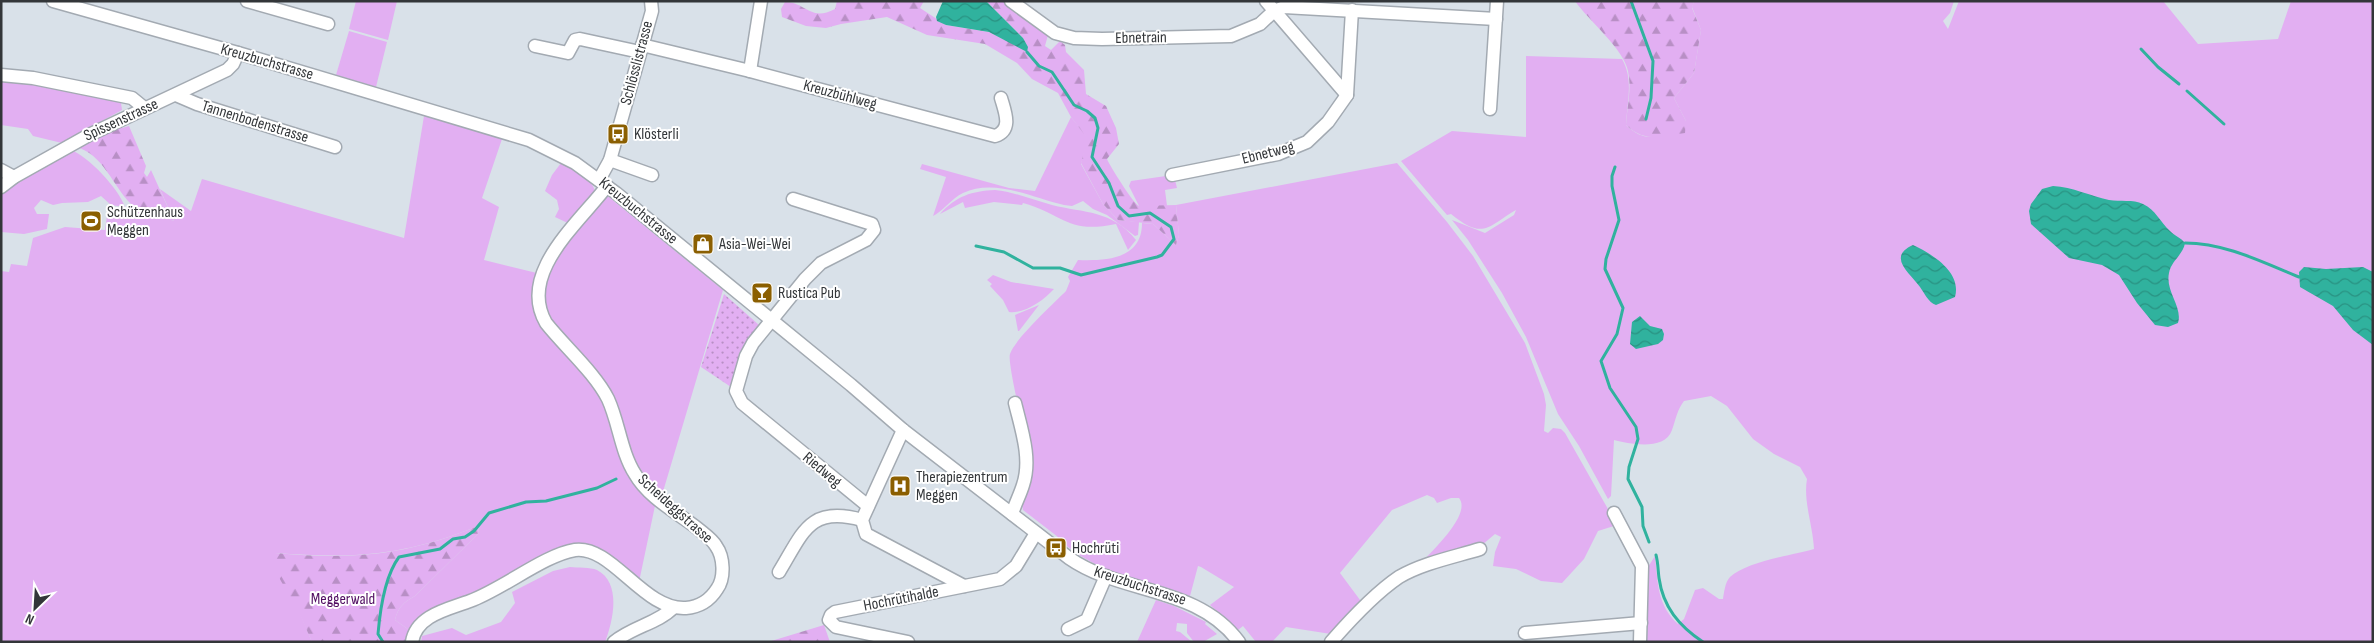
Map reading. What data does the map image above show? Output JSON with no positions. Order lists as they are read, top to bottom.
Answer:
{
  "streets": {
    "street": [
      "Ebnetrain",
      "Kreuzbuchstrasse",
      "Schlösslistrasse",
      "Kreuzbühlweg",
      "Spissenstrasse",
      "Tannenbodenstrasse",
      "Ebnetweg",
      "Riedweg",
      "Scheideggstrasse",
      "Hochrütihalde"
    ]
  },
  "crossings": [
    ["Kreuzbuchstrasse", "Schlösslistrasse"],
    ["Kreuzbuchstrasse", "Spissenstrasse"],
    ["Kreuzbuchstrasse", "Riedweg"],
    ["Kreuzbuchstrasse", "Scheideggstrasse"],
    ["Kreuzbuchstrasse", "Hochrütihalde"],
    ["Schlösslistrasse", "Kreuzbühlweg"],
    ["Schlösslistrasse", "Scheideggstrasse"],
    ["Spissenstrasse", "Tannenbodenstrasse"]
  ],
  "parks": ["Meggerwald"],
  "places": {
    "bus stop": ["Klösterli", "Hochrüti"],
    "sports": ["Schützenhaus Meggen"],
    "shop": ["Asia-Wei-Wei"],
    "bar": ["Rustica Pub"],
    "hospital": ["Therapiezentrum Meggen"]
  },
  "north": "bottom left"
}
